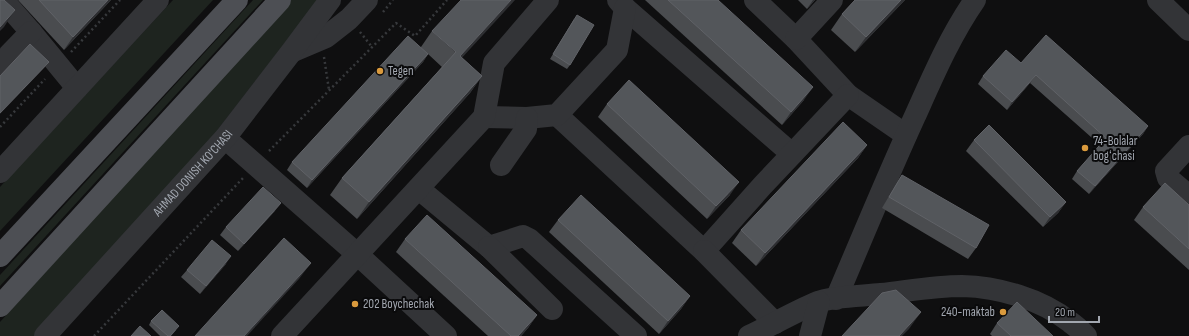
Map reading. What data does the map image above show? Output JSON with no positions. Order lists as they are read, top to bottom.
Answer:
{
  "streets": {
    "street": ["AHMAD DONISH KO'CHASI"]
  },
  "places": [
    "Tegen",
    "74-Bolalar bogʻchasi",
    "202 Boychechak",
    "240-maktab"
  ],
  "scale_bar": "20 m"
}
